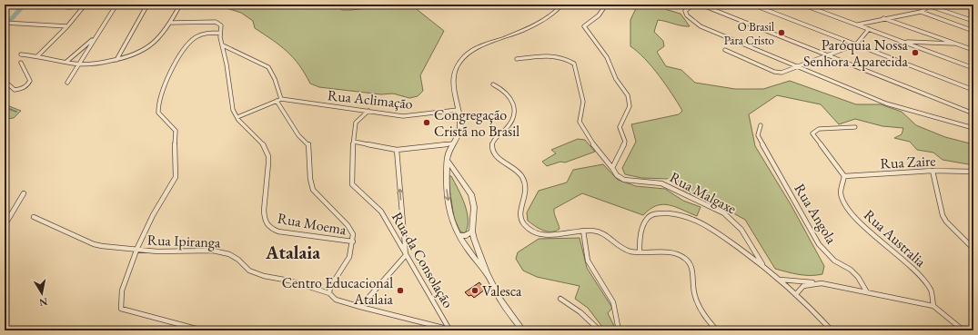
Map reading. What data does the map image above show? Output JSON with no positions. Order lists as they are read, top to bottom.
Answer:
{
  "streets": {
    "street": [
      "Rua Aclimação",
      "Rua Zaire",
      "Rua Malgaxe",
      "Rua Angola",
      "Rua Moema",
      "Rua Australia",
      "Rua Ipiranga",
      "Rua da Consolação"
    ]
  },
  "crossings": [
    ["Rua Aclimação", "Rua da Consolação"],
    ["Rua Zaire", "Rua Australia"],
    ["Rua Ipiranga", "Rua da Consolação"]
  ],
  "districts": ["Atalaia"],
  "places": [
    "O Brasil Para Cristo",
    "Paróquia Nossa Senhora Aparecida",
    "Congregação Cristã no Brasil",
    "Centro Educacional Atalaia",
    "Valesca"
  ],
  "north": "bottom"
}
